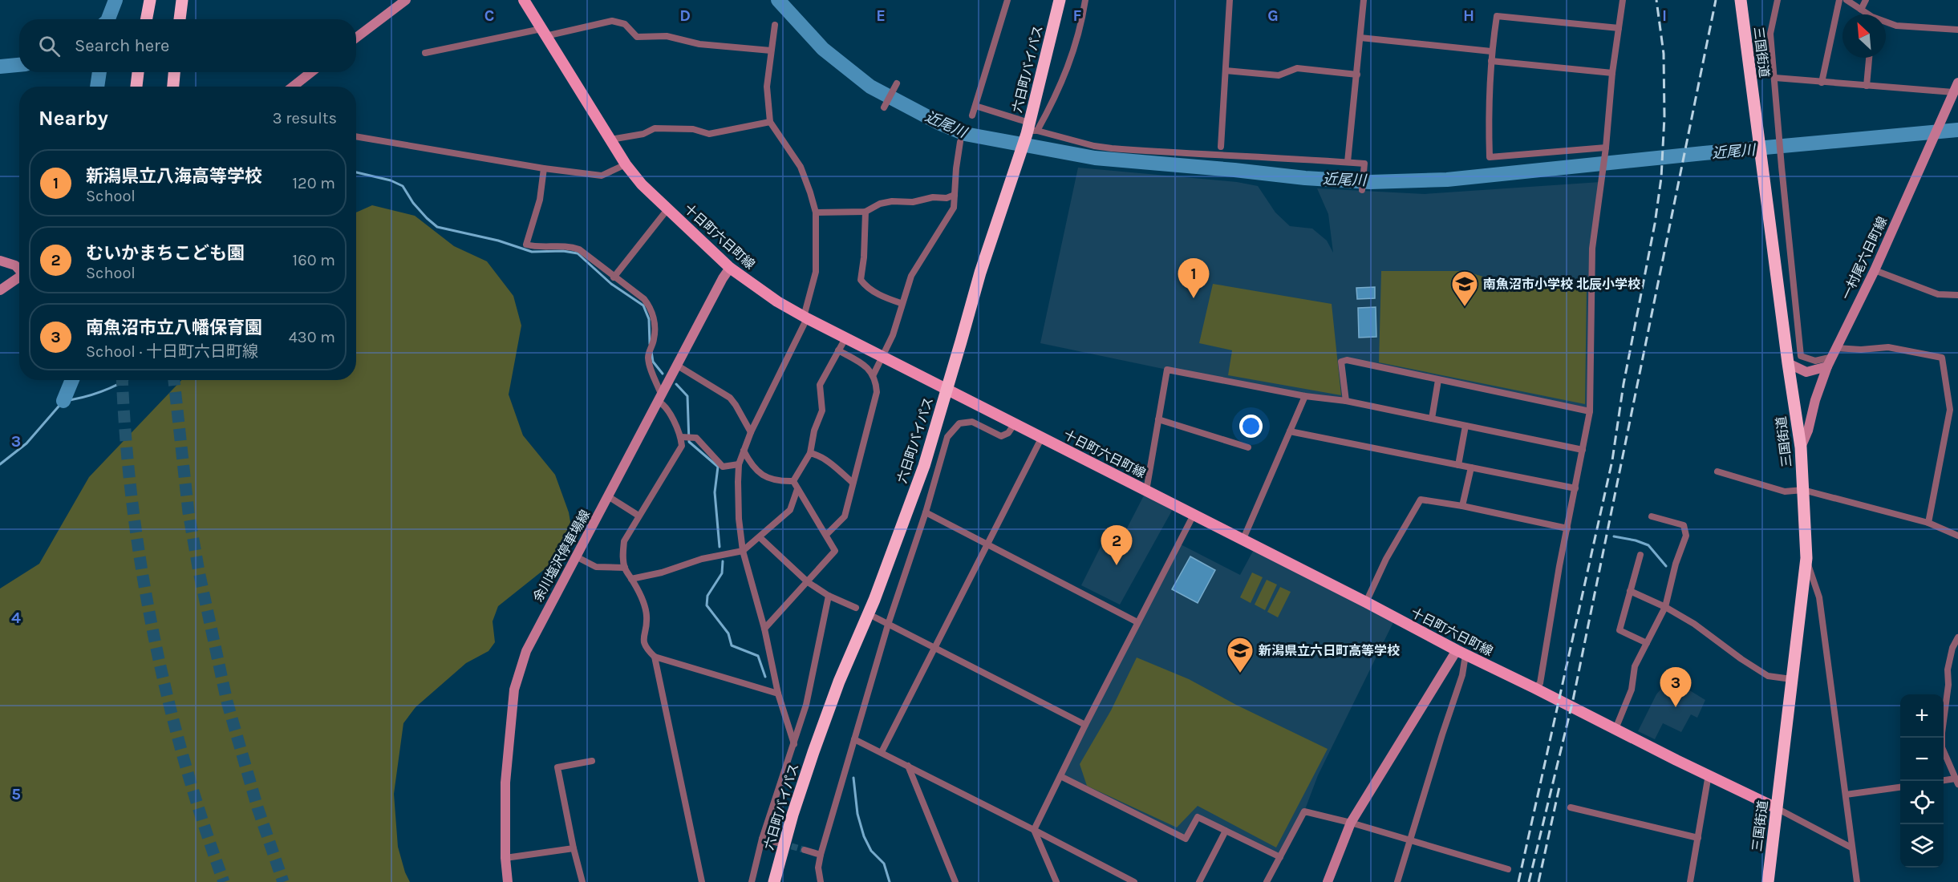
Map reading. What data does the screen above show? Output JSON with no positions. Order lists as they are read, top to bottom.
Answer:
{
  "streets": {
    "highway": ["三国街道", "六日町バイパス"],
    "main road": ["十日町六日町線", "一村尾六日町線", "余川塩沢停車場線"]
  },
  "crossings": [
    ["三国街道", "十日町六日町線"],
    ["三国街道", "一村尾六日町線"],
    ["六日町バイパス", "十日町六日町線"],
    ["十日町六日町線", "余川塩沢停車場線"]
  ],
  "water": ["近尾川"],
  "places": {
    "school or university": ["南魚沼市小学校 北辰小学校", "新潟県立六日町高等学校"]
  },
  "north": "top left",
  "page": {
    "search": "Search here",
    "heading": ["Nearby", "3 results"],
    "list": [
      {
        "mark": "1",
        "name": "新潟県立八海高等学校",
        "note": "School",
        "value": "120 m"
      },
      {
        "mark": "2",
        "name": "むいかまちこども園",
        "note": "School",
        "value": "160 m"
      },
      {
        "mark": "3",
        "name": "南魚沼市立八幡保育園",
        "note": "School · 十日町六日町線",
        "value": "430 m"
      }
    ],
    "pins": ["1", "2", "3"],
    "map_buttons": ["+", "−"]
  },
  "grid": {
    "columns": [
      "C",
      "D",
      "E",
      "F",
      "G",
      "H",
      "I"
    ],
    "rows": ["3", "4", "5"]
  }
}
